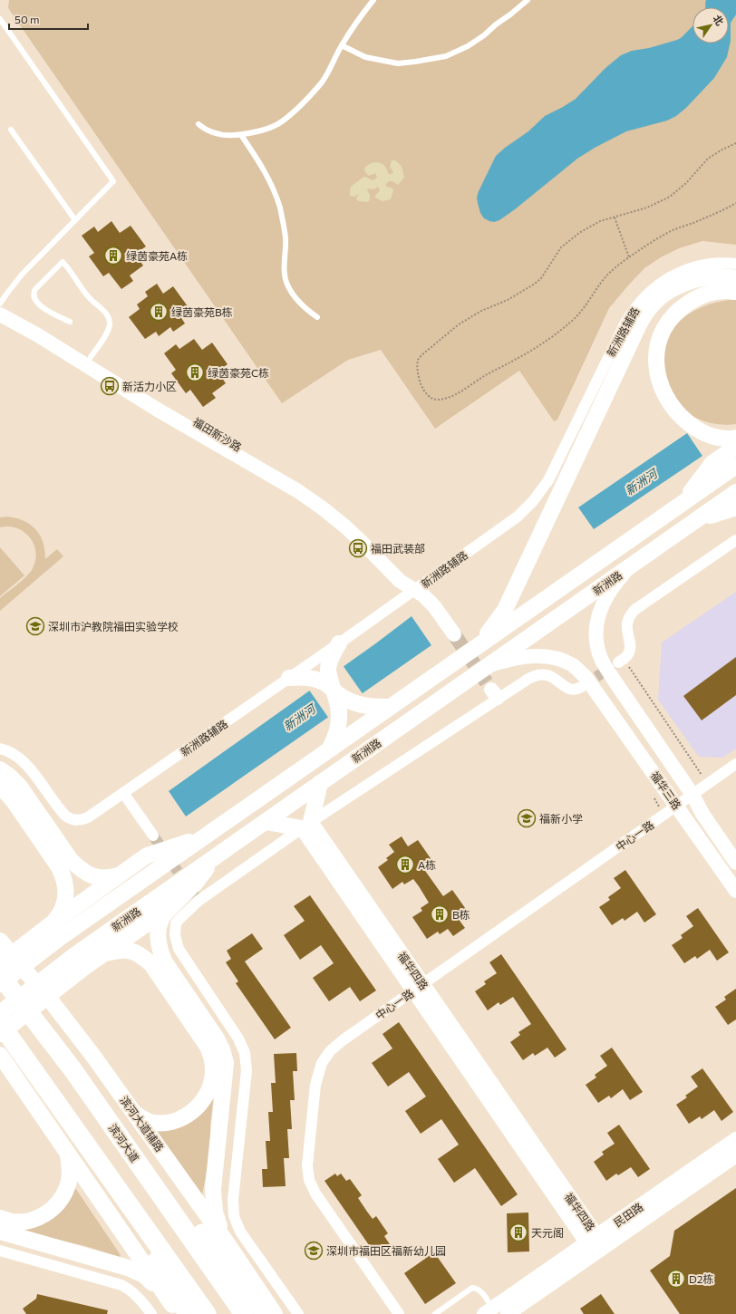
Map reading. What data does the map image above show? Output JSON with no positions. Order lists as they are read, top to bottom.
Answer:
{
  "streets": {
    "highway": ["滨河大道"],
    "main road": ["新洲路", "滨河大道辅路"],
    "street": [
      "新洲路辅路",
      "福田新沙路",
      "福华三路",
      "中心一路",
      "福华四路",
      "民田路"
    ]
  },
  "crossings": [
    ["新洲路辅路", "福田新沙路"],
    ["新洲路", "福华三路"],
    ["福华三路", "中心一路"],
    ["中心一路", "福华四路"],
    ["福华四路", "民田路"]
  ],
  "water": ["新洲河"],
  "places": {
    "building": [
      "绿茵豪苑A栋",
      "绿茵豪苑B栋",
      "绿茵豪苑C栋",
      "A栋",
      "B栋",
      "天元阁",
      "D2栋"
    ],
    "bus stop": ["新活力小区", "福田武装部"],
    "school or university": ["深圳市沪教院福田实验学校", "福新小学", "深圳市福田区福新幼儿园"]
  },
  "scale_bar": "50 m",
  "north": "top right"
}
